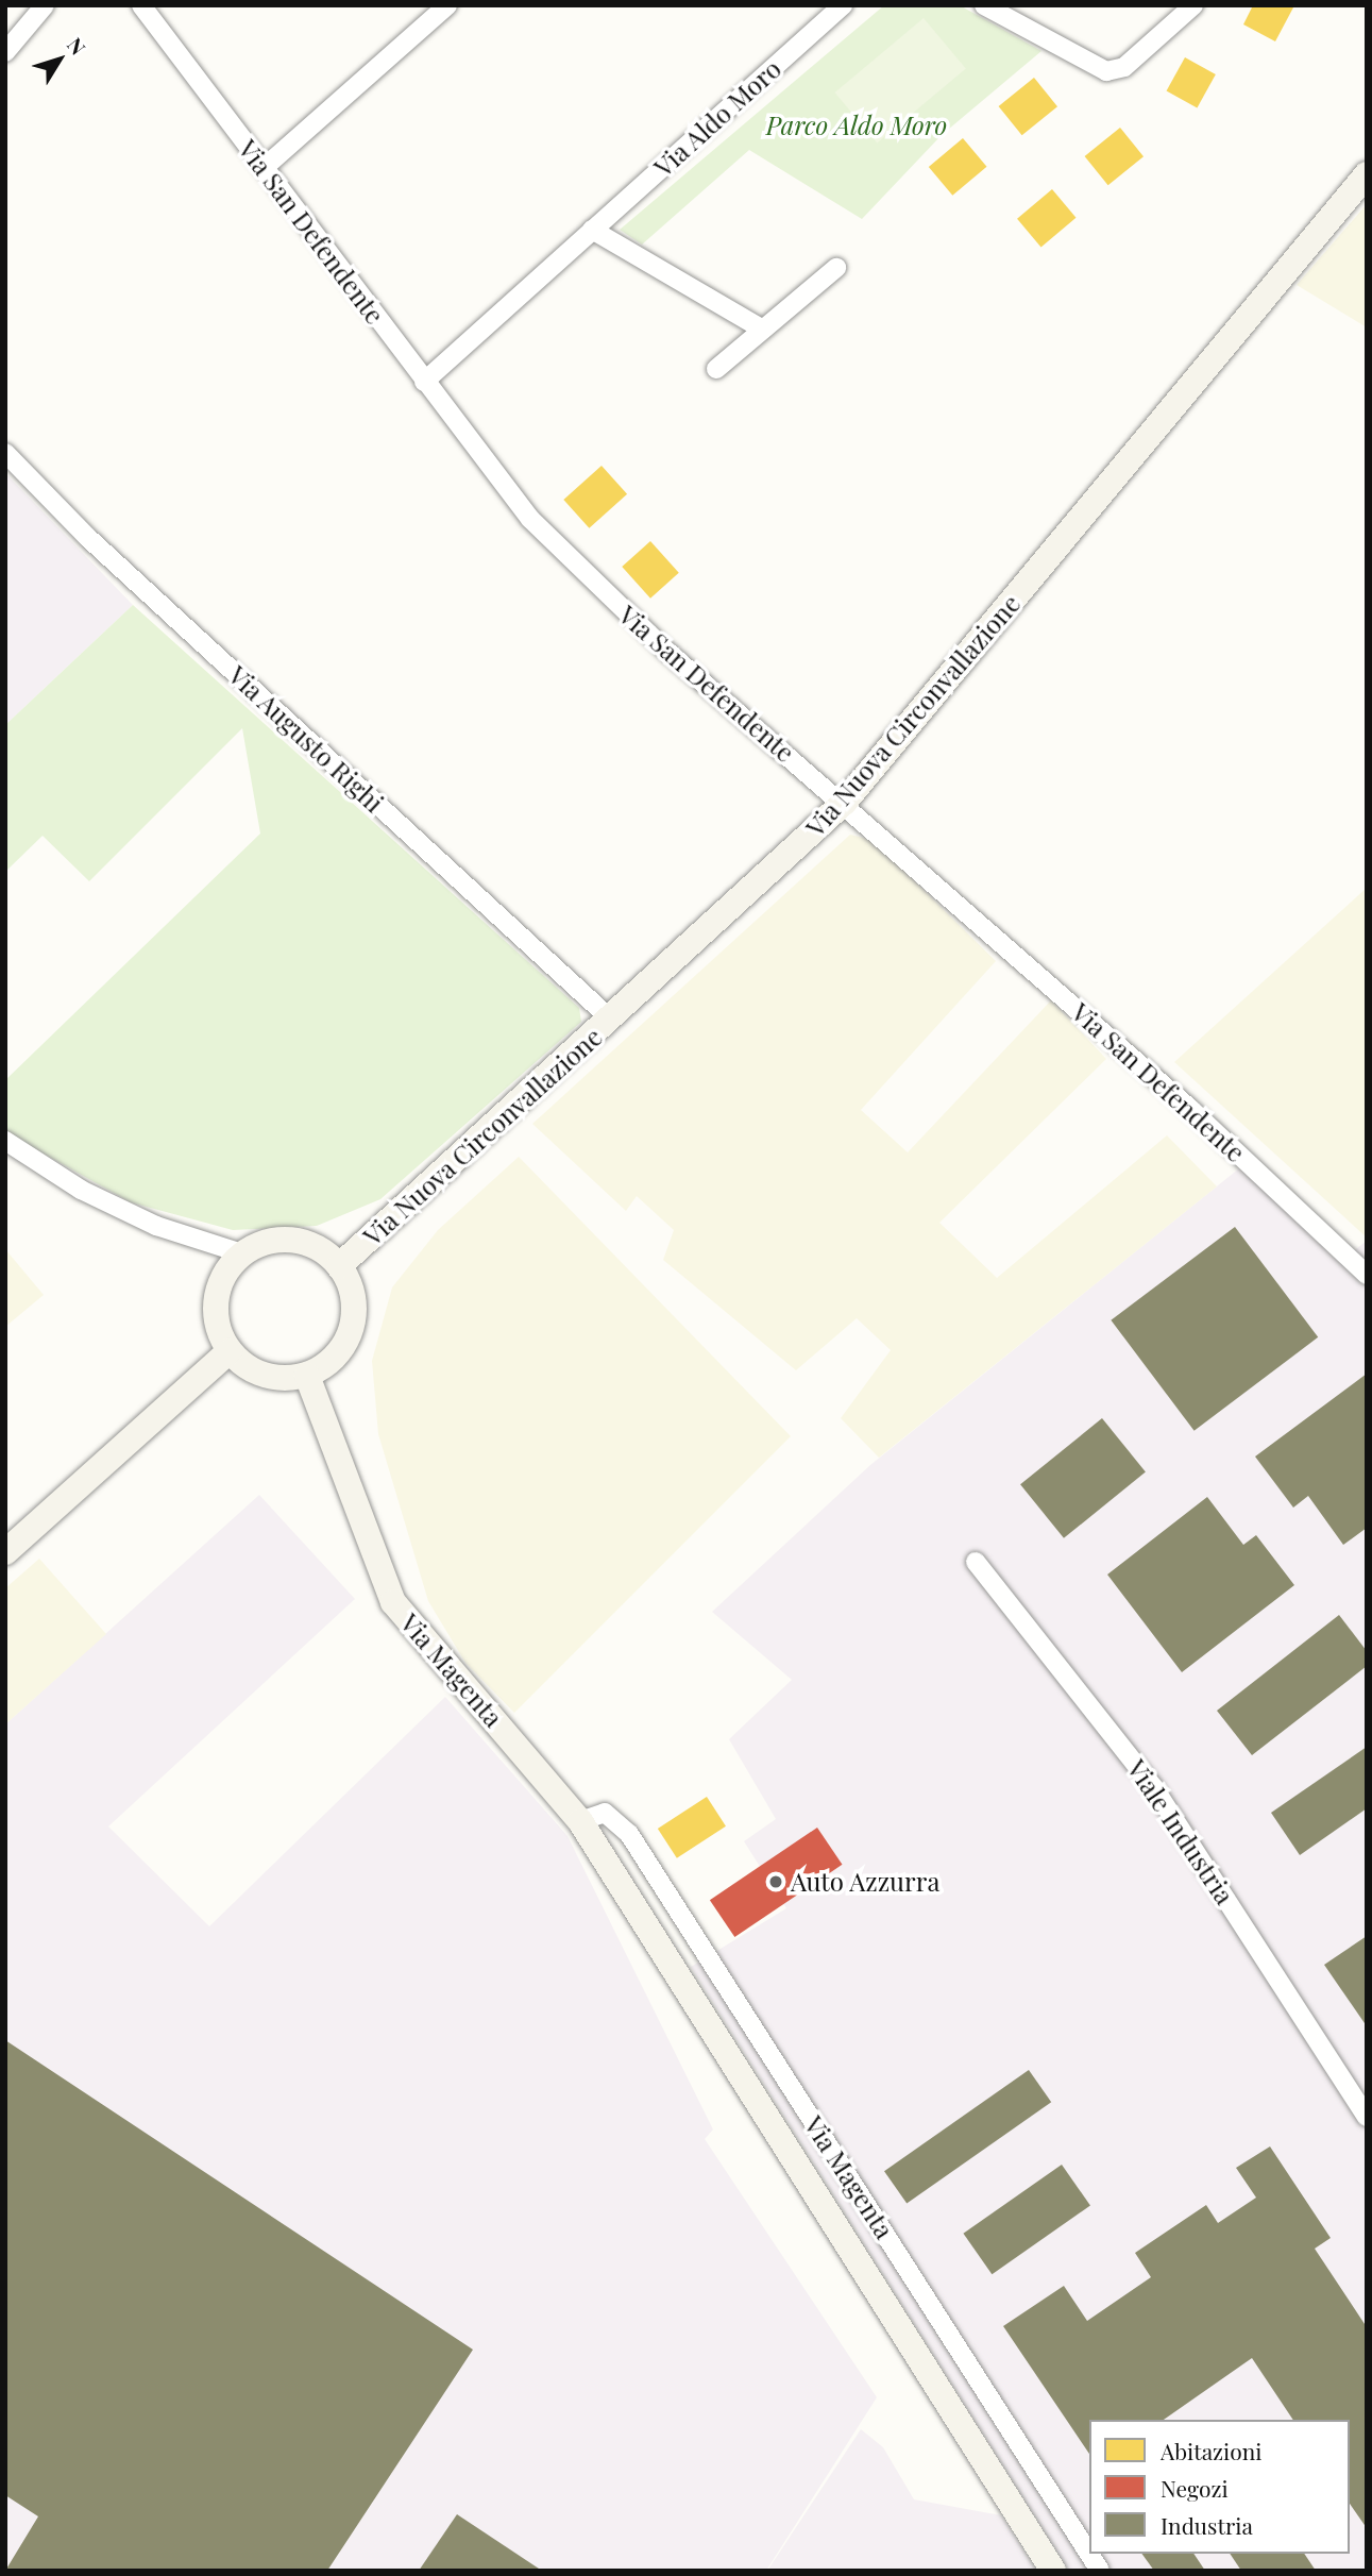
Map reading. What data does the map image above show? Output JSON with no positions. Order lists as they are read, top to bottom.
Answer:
{
  "streets": {
    "street": [
      "Via Aldo Moro",
      "Via San Defendente",
      "Via Nuova Circonvallazione",
      "Via Augusto Righi",
      "Via Magenta",
      "Viale Industria"
    ]
  },
  "crossings": [
    ["Via Aldo Moro", "Via San Defendente"],
    ["Via San Defendente", "Via Nuova Circonvallazione"],
    ["Via Nuova Circonvallazione", "Via Augusto Righi"],
    ["Via Nuova Circonvallazione", "Via Magenta"]
  ],
  "parks": ["Parco Aldo Moro"],
  "places": ["Auto Azzurra"],
  "legend": ["Abitazioni", "Negozi", "Industria"],
  "north": "top right"
}
